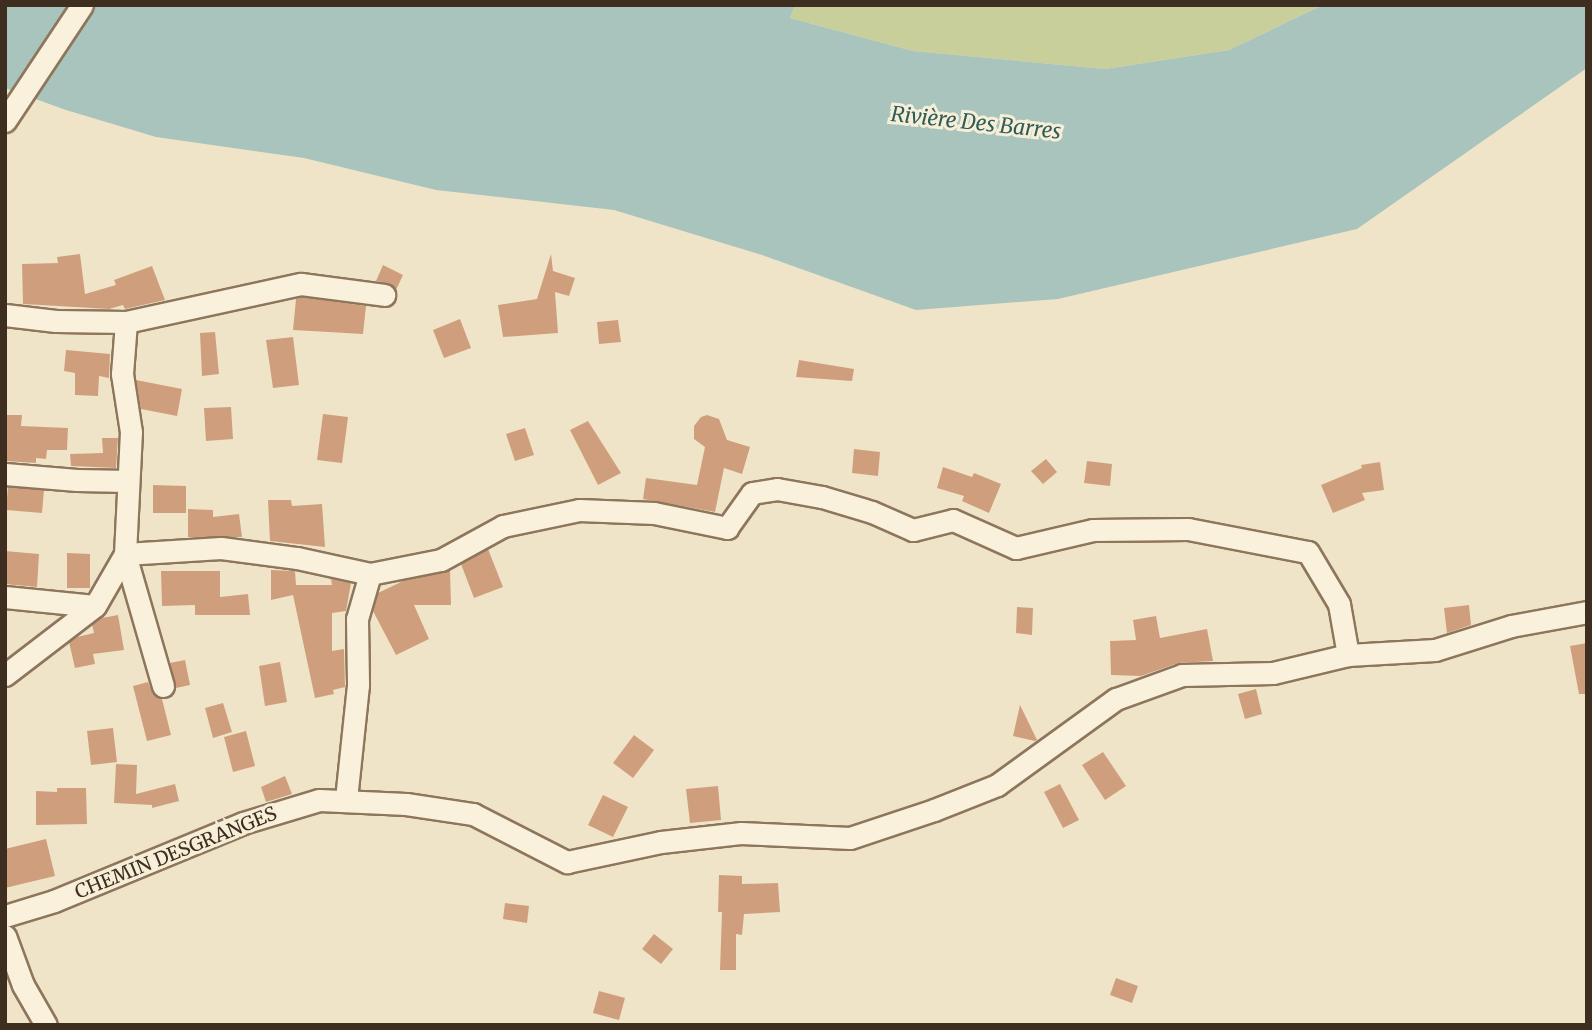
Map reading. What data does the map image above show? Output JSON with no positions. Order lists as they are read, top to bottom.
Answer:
{
  "streets": {
    "street": ["CHEMIN DESGRANGES"]
  },
  "water": ["Rivière Des Barres"]
}
